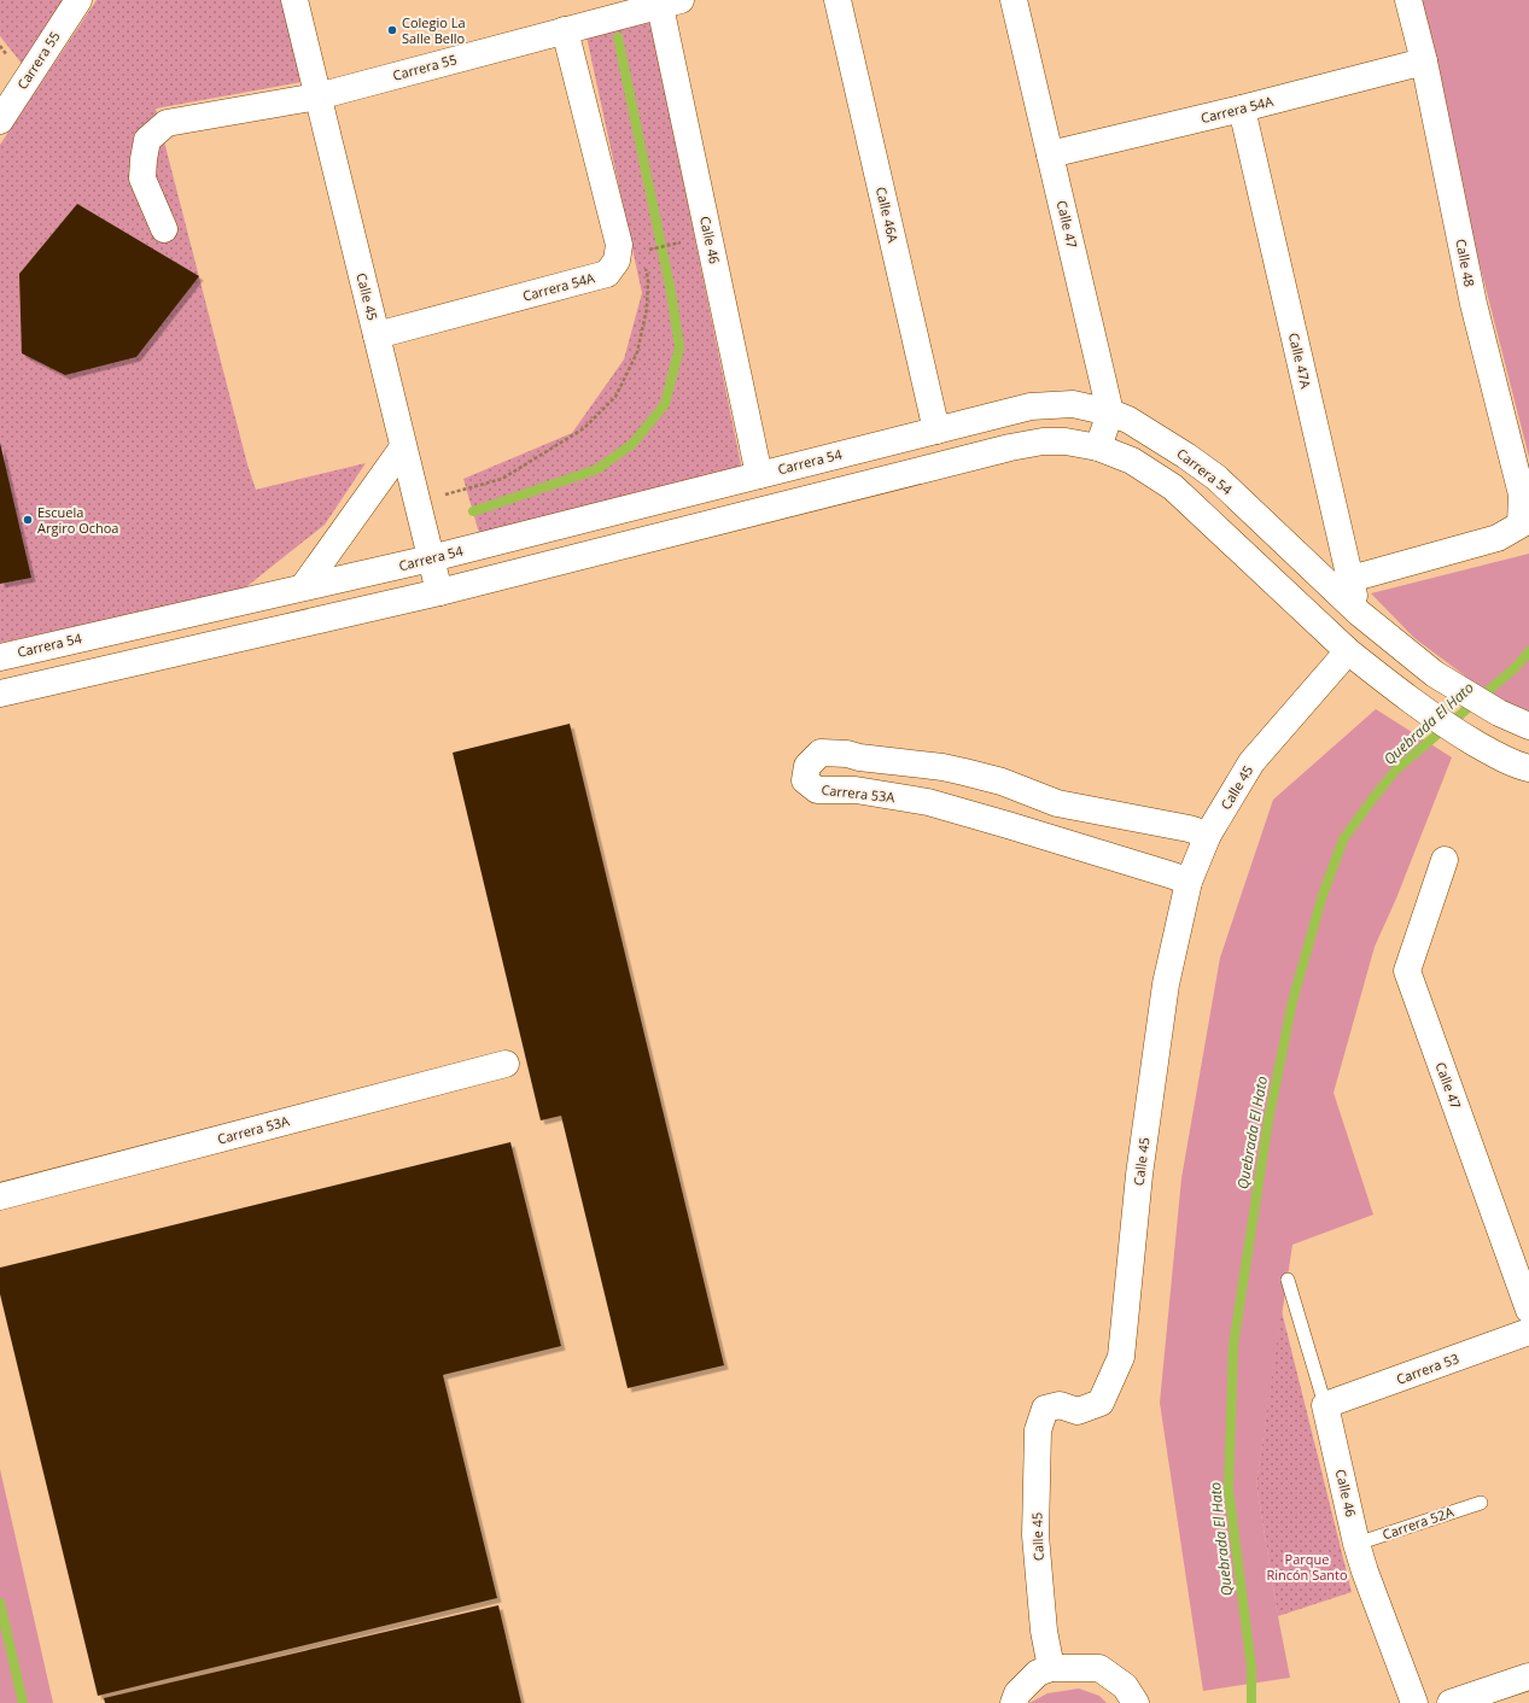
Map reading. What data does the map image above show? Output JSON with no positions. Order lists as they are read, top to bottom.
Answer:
{
  "streets": {
    "street": [
      "Carrera 55",
      "Carrera 54A",
      "Calle 46A",
      "Calle 47",
      "Calle 46",
      "Calle 48",
      "Calle 45",
      "Calle 47A",
      "Carrera 54",
      "Carrera 53A",
      "Carrera 53"
    ],
    "lane": ["Carrera 52A"]
  },
  "crossings": [
    ["Carrera 55", "Carrera 54A"],
    ["Carrera 55", "Calle 46"],
    ["Carrera 55", "Calle 45"],
    ["Carrera 54A", "Calle 47"],
    ["Carrera 54A", "Calle 48"],
    ["Carrera 54A", "Calle 45"],
    ["Carrera 54A", "Calle 47A"],
    ["Calle 46A", "Carrera 54"],
    ["Calle 47", "Carrera 54"],
    ["Calle 46", "Carrera 54"],
    ["Calle 46", "Carrera 53"],
    ["Calle 46", "Carrera 52A"],
    ["Calle 48", "Calle 47A"],
    ["Calle 45", "Carrera 54"],
    ["Calle 45", "Carrera 53A"],
    ["Calle 47A", "Carrera 54"]
  ],
  "water": ["Quebrada El Hato"],
  "parks": ["Parque Rincón Santo"],
  "places": ["Colegio La Salle Bello", "Escuela Argiro Ochoa"]
}
